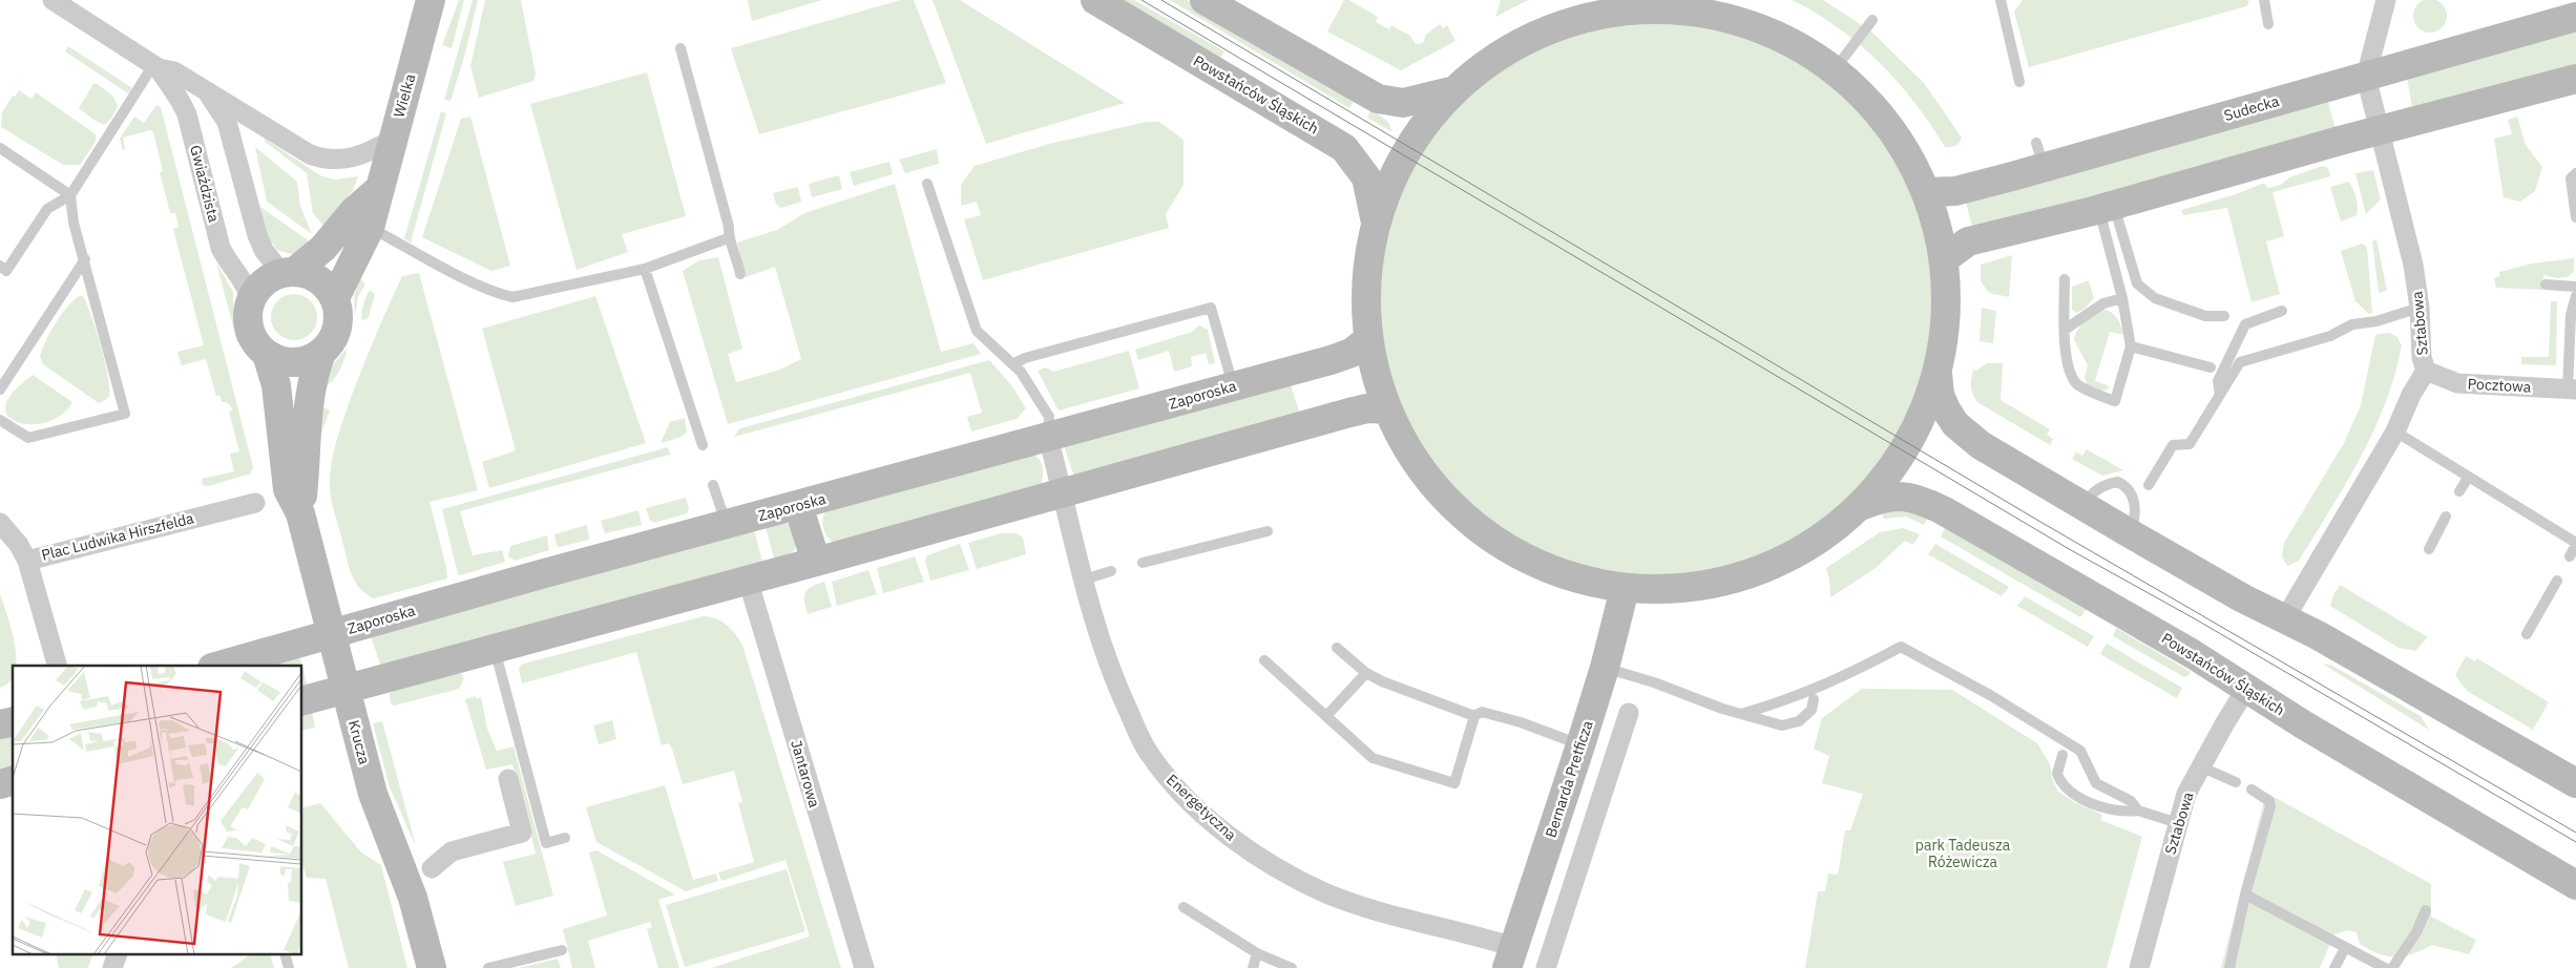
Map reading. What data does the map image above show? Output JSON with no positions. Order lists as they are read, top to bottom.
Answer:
{
  "streets": {
    "main road": [
      "Powstańców Śląskich",
      "Wielka",
      "Sudecka",
      "Zaporoska",
      "Krucza",
      "Bernarda Pretficza"
    ],
    "street": [
      "Gwiaździsta",
      "Sztabowa",
      "Pocztowa",
      "Plac Ludwika Hirszfelda",
      "Jantarowa",
      "Energetyczna"
    ]
  },
  "crossings": [
    ["Powstańców Śląskich", "Sztabowa"],
    ["Wielka", "Gwiaździsta"],
    ["Wielka", "Krucza"],
    ["Sudecka", "Sztabowa"],
    ["Gwiaździsta", "Krucza"],
    ["Sztabowa", "Pocztowa"],
    ["Zaporoska", "Krucza"],
    ["Zaporoska", "Energetyczna"],
    ["Bernarda Pretficza", "Energetyczna"]
  ],
  "parks": ["park Tadeusza Różewicza"]
}
